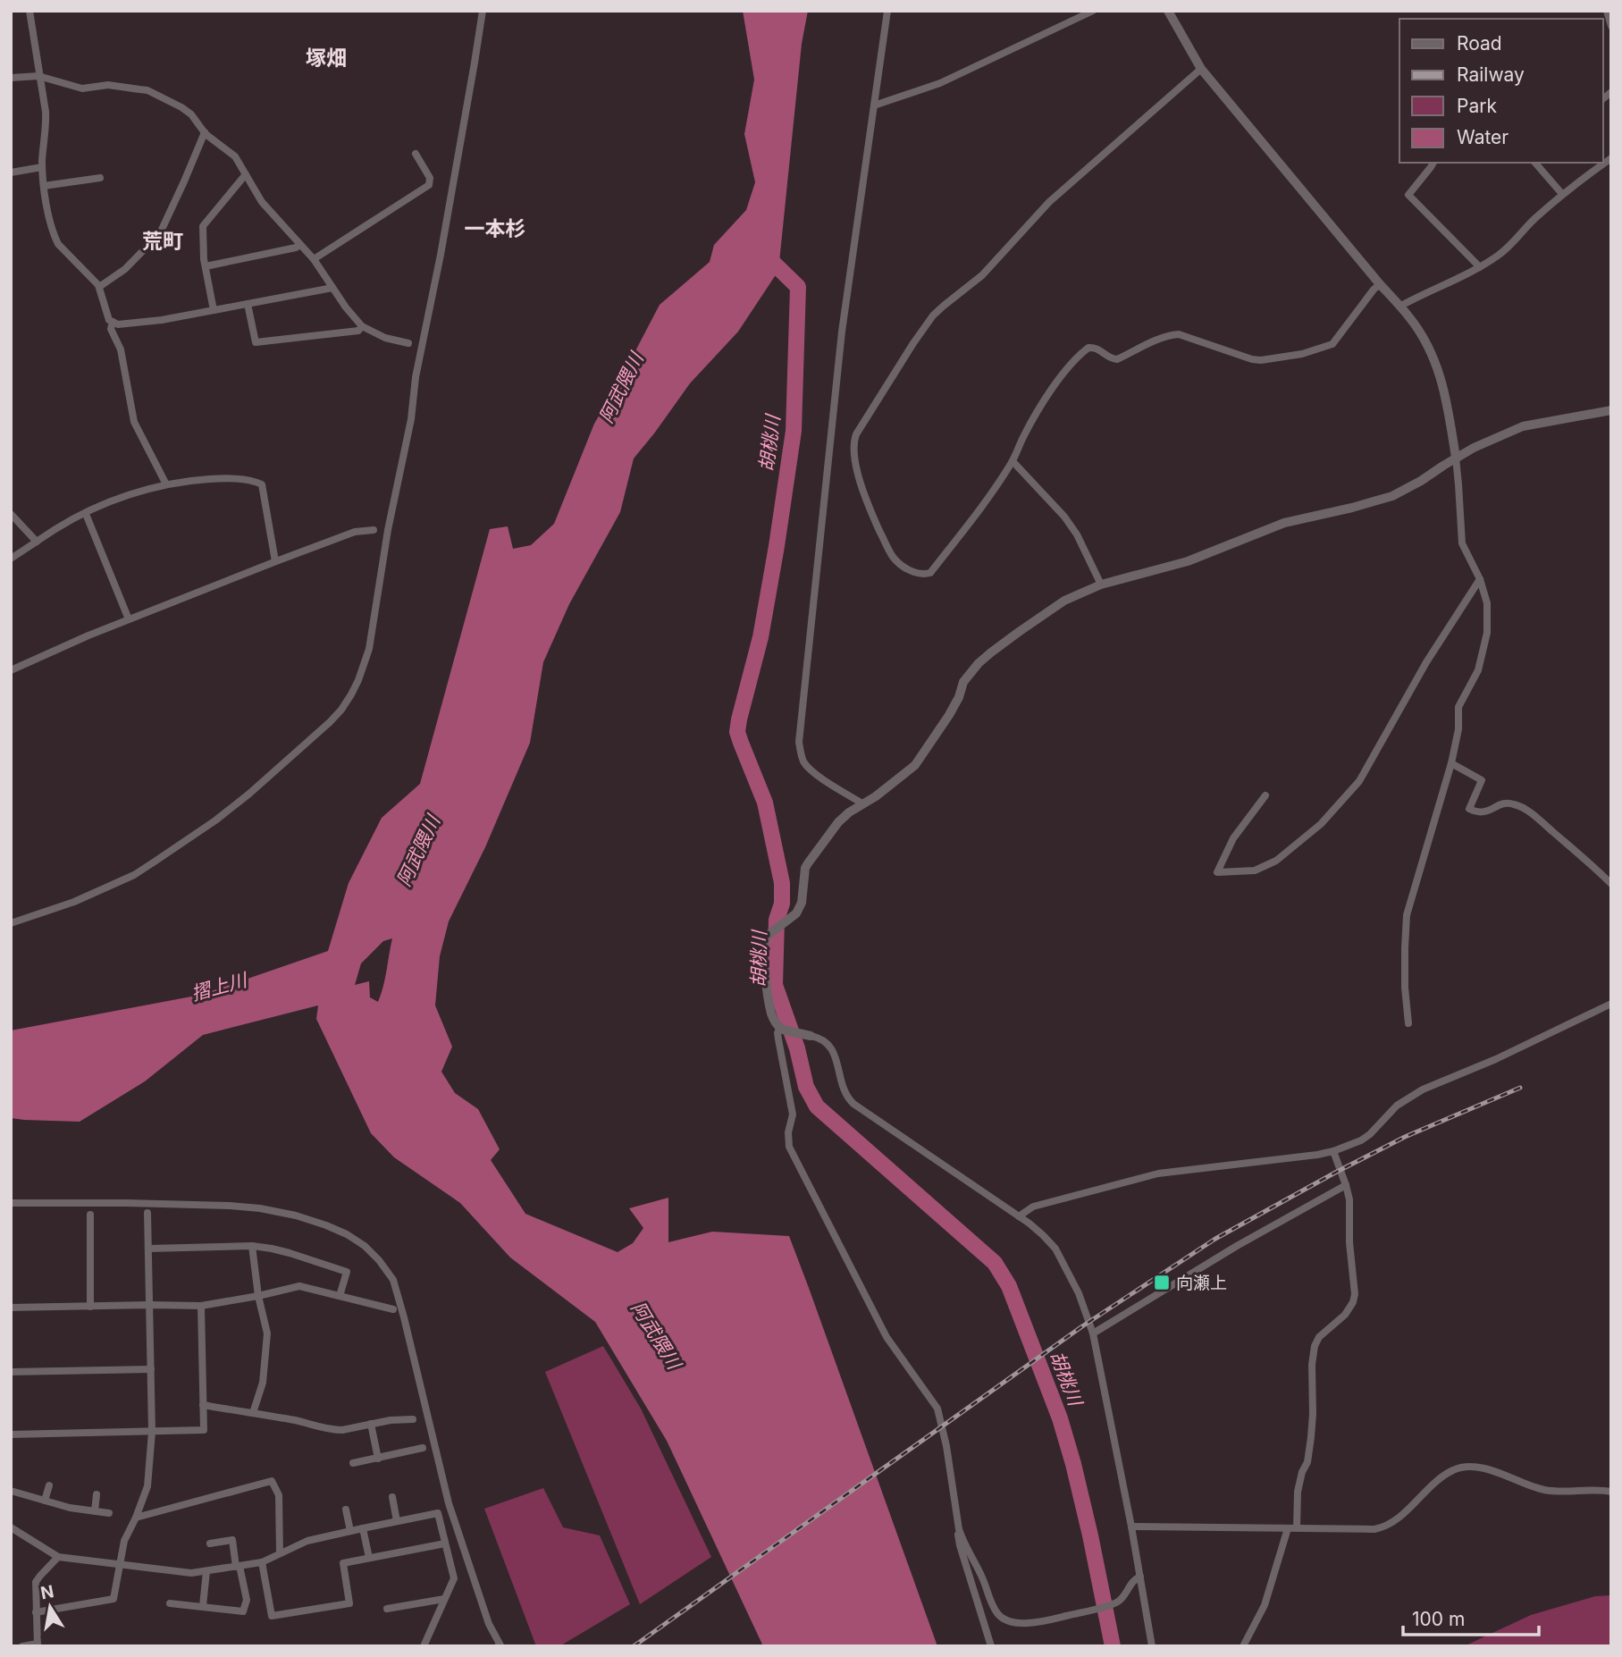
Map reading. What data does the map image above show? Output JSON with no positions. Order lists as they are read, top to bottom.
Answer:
{
  "districts": ["塚畑", "一本杉", "荒町"],
  "water": ["阿武隈川", "胡桃川", "摺上川"],
  "places": {
    "transit": ["向瀬上"]
  },
  "legend": [
    "Road",
    "Railway",
    "Park",
    "Water"
  ],
  "scale_bar": "100 m",
  "north": "top"
}
